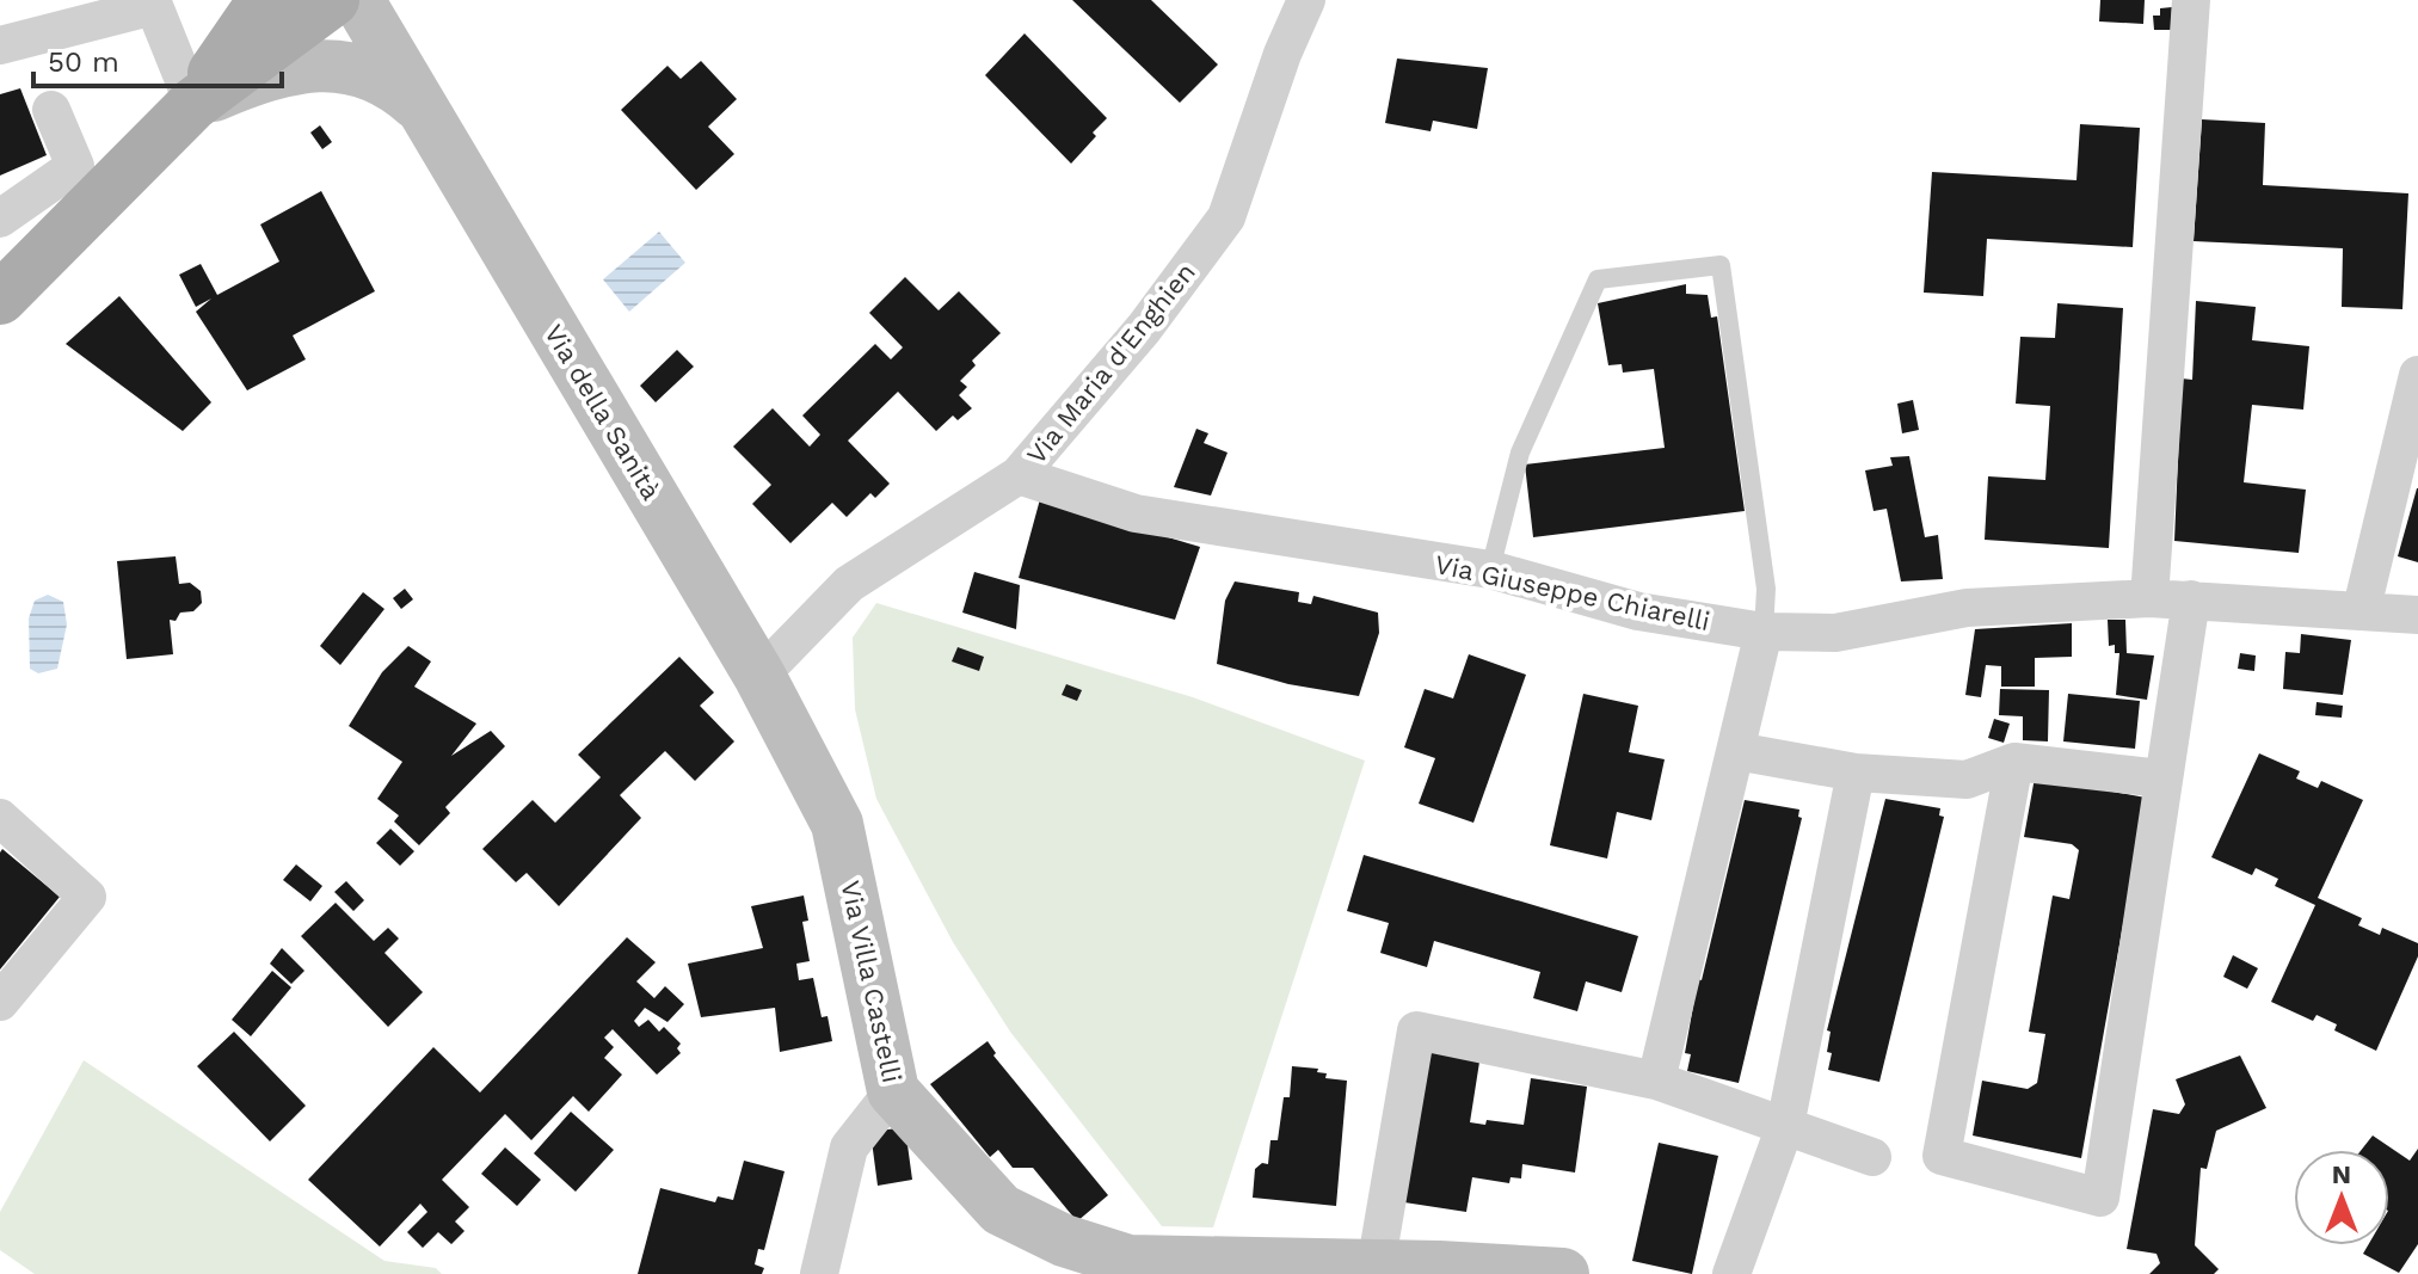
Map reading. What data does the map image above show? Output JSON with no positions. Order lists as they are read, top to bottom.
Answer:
{
  "streets": {
    "main road": ["Via della Sanità", "Via Villa Castelli"],
    "street": ["Via Maria d'Enghien", "Via Giuseppe Chiarelli"]
  },
  "crossings": [
    ["Via Maria d'Enghien", "Via della Sanità"],
    ["Via Maria d'Enghien", "Via Giuseppe Chiarelli"],
    ["Via Maria d'Enghien", "Via Villa Castelli"],
    ["Via della Sanità", "Via Villa Castelli"]
  ],
  "scale_bar": "50 m",
  "north": "top"
}
